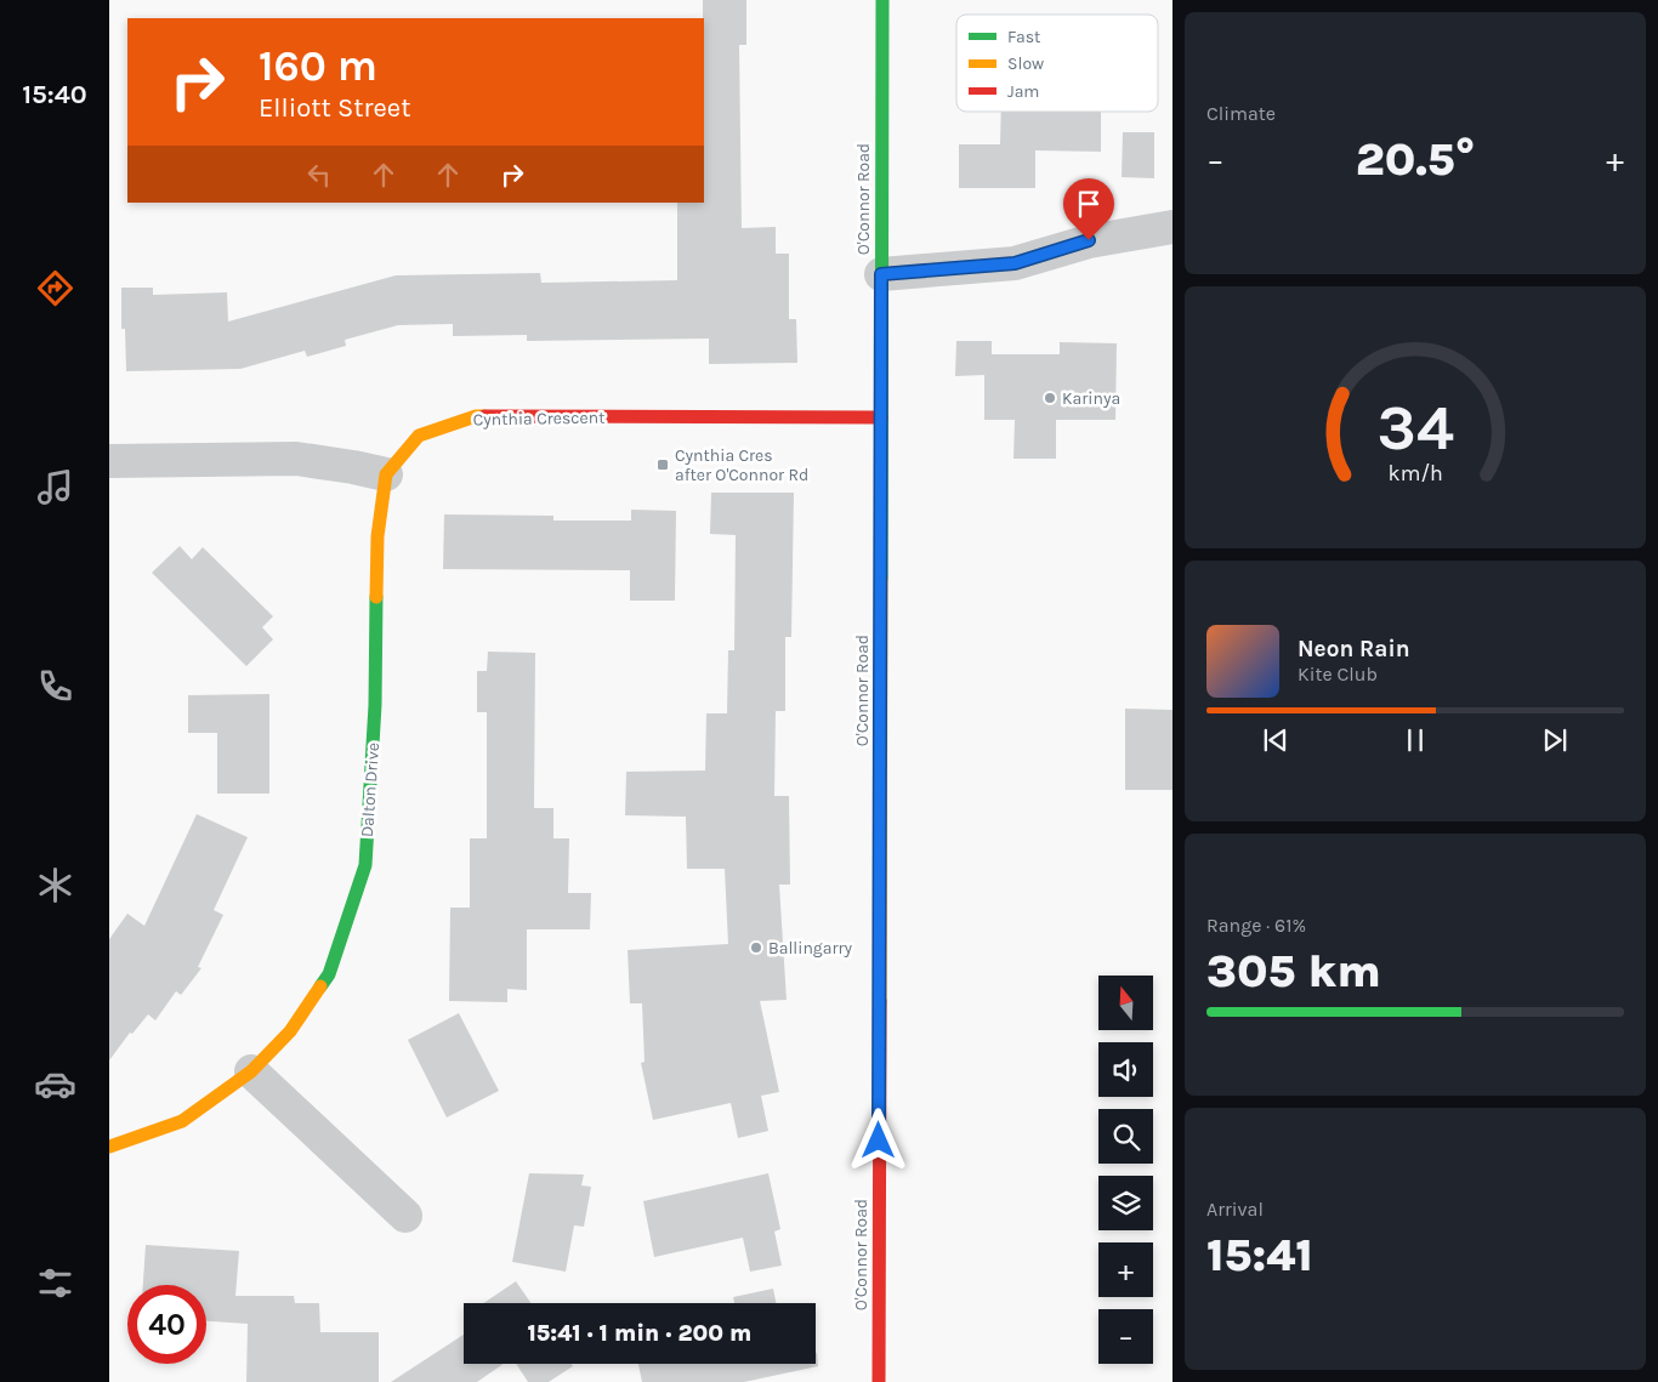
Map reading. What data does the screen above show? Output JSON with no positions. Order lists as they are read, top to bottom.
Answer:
{
  "streets": {
    "street": ["O'Connor Road", "Cynthia Crescent", "Dalton Drive"]
  },
  "crossings": [
    ["O'Connor Road", "Cynthia Crescent"],
    ["Cynthia Crescent", "Dalton Drive"]
  ],
  "places": {
    "other": ["Karinya", "Ballingarry"],
    "transit": ["Cynthia Cres after O'Connor Rd"]
  },
  "legend": ["Fast", "Slow", "Jam"],
  "north": "top",
  "page": {
    "tabs": "15:40",
    "tile": [
      "Climate",
      ["Range · 61%", "305 km"],
      ["Arrival", "15:41"]
    ],
    "turn": ["160 m", "Elliott Street"],
    "heat": ["−", "20.5°", "+"],
    "song": ["Neon Rain", "Kite Club"],
    "map_buttons": ["+", "−"],
    "limit": "40",
    "trip": "15:41 · 1 min · 200 m",
    "gauge": ["34", "km/h"]
  }
}
